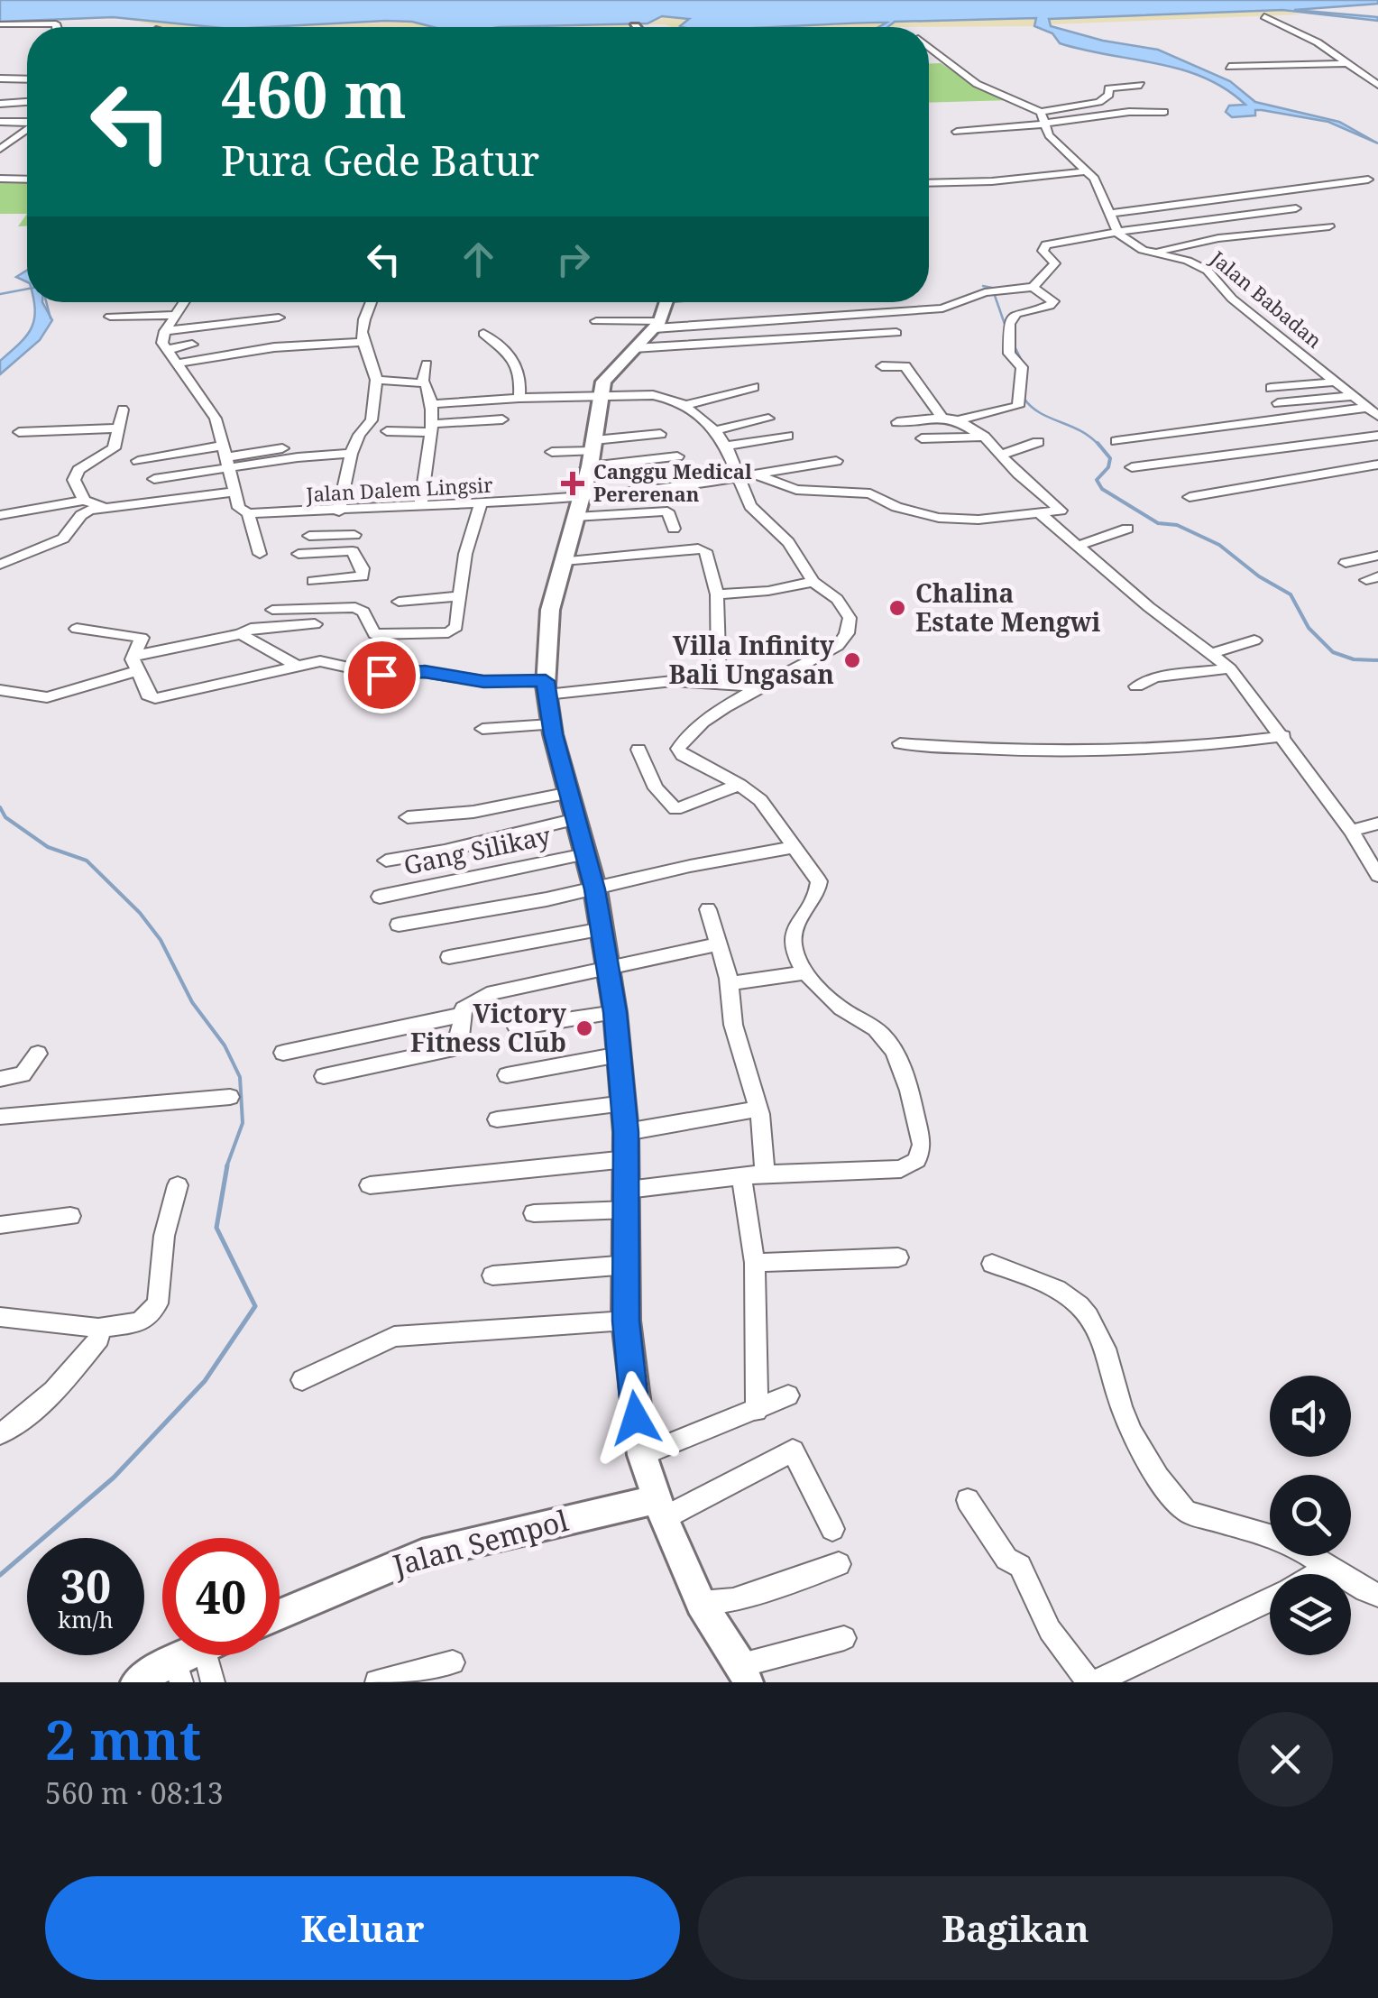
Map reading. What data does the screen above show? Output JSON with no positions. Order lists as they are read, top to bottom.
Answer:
{
  "streets": {
    "street": [
      "Jalan Babadan",
      "Jalan Dalem Lingsir",
      "Gang Silikay",
      "Jalan Sempol"
    ]
  },
  "places": {
    "health": ["Canggu Medical Pererenan"],
    "other": ["Chalina Estate Mengwi", "Villa Infinity Bali Ungasan", "Victory Fitness Club"]
  },
  "page": {
    "turn": ["460 m", "Pura Gede Batur"],
    "speed": "30 km/h",
    "limit": "40",
    "heading": ["2 mnt", "560 m · 08:13"],
    "buttons": ["Keluar", "Bagikan"]
  }
}
